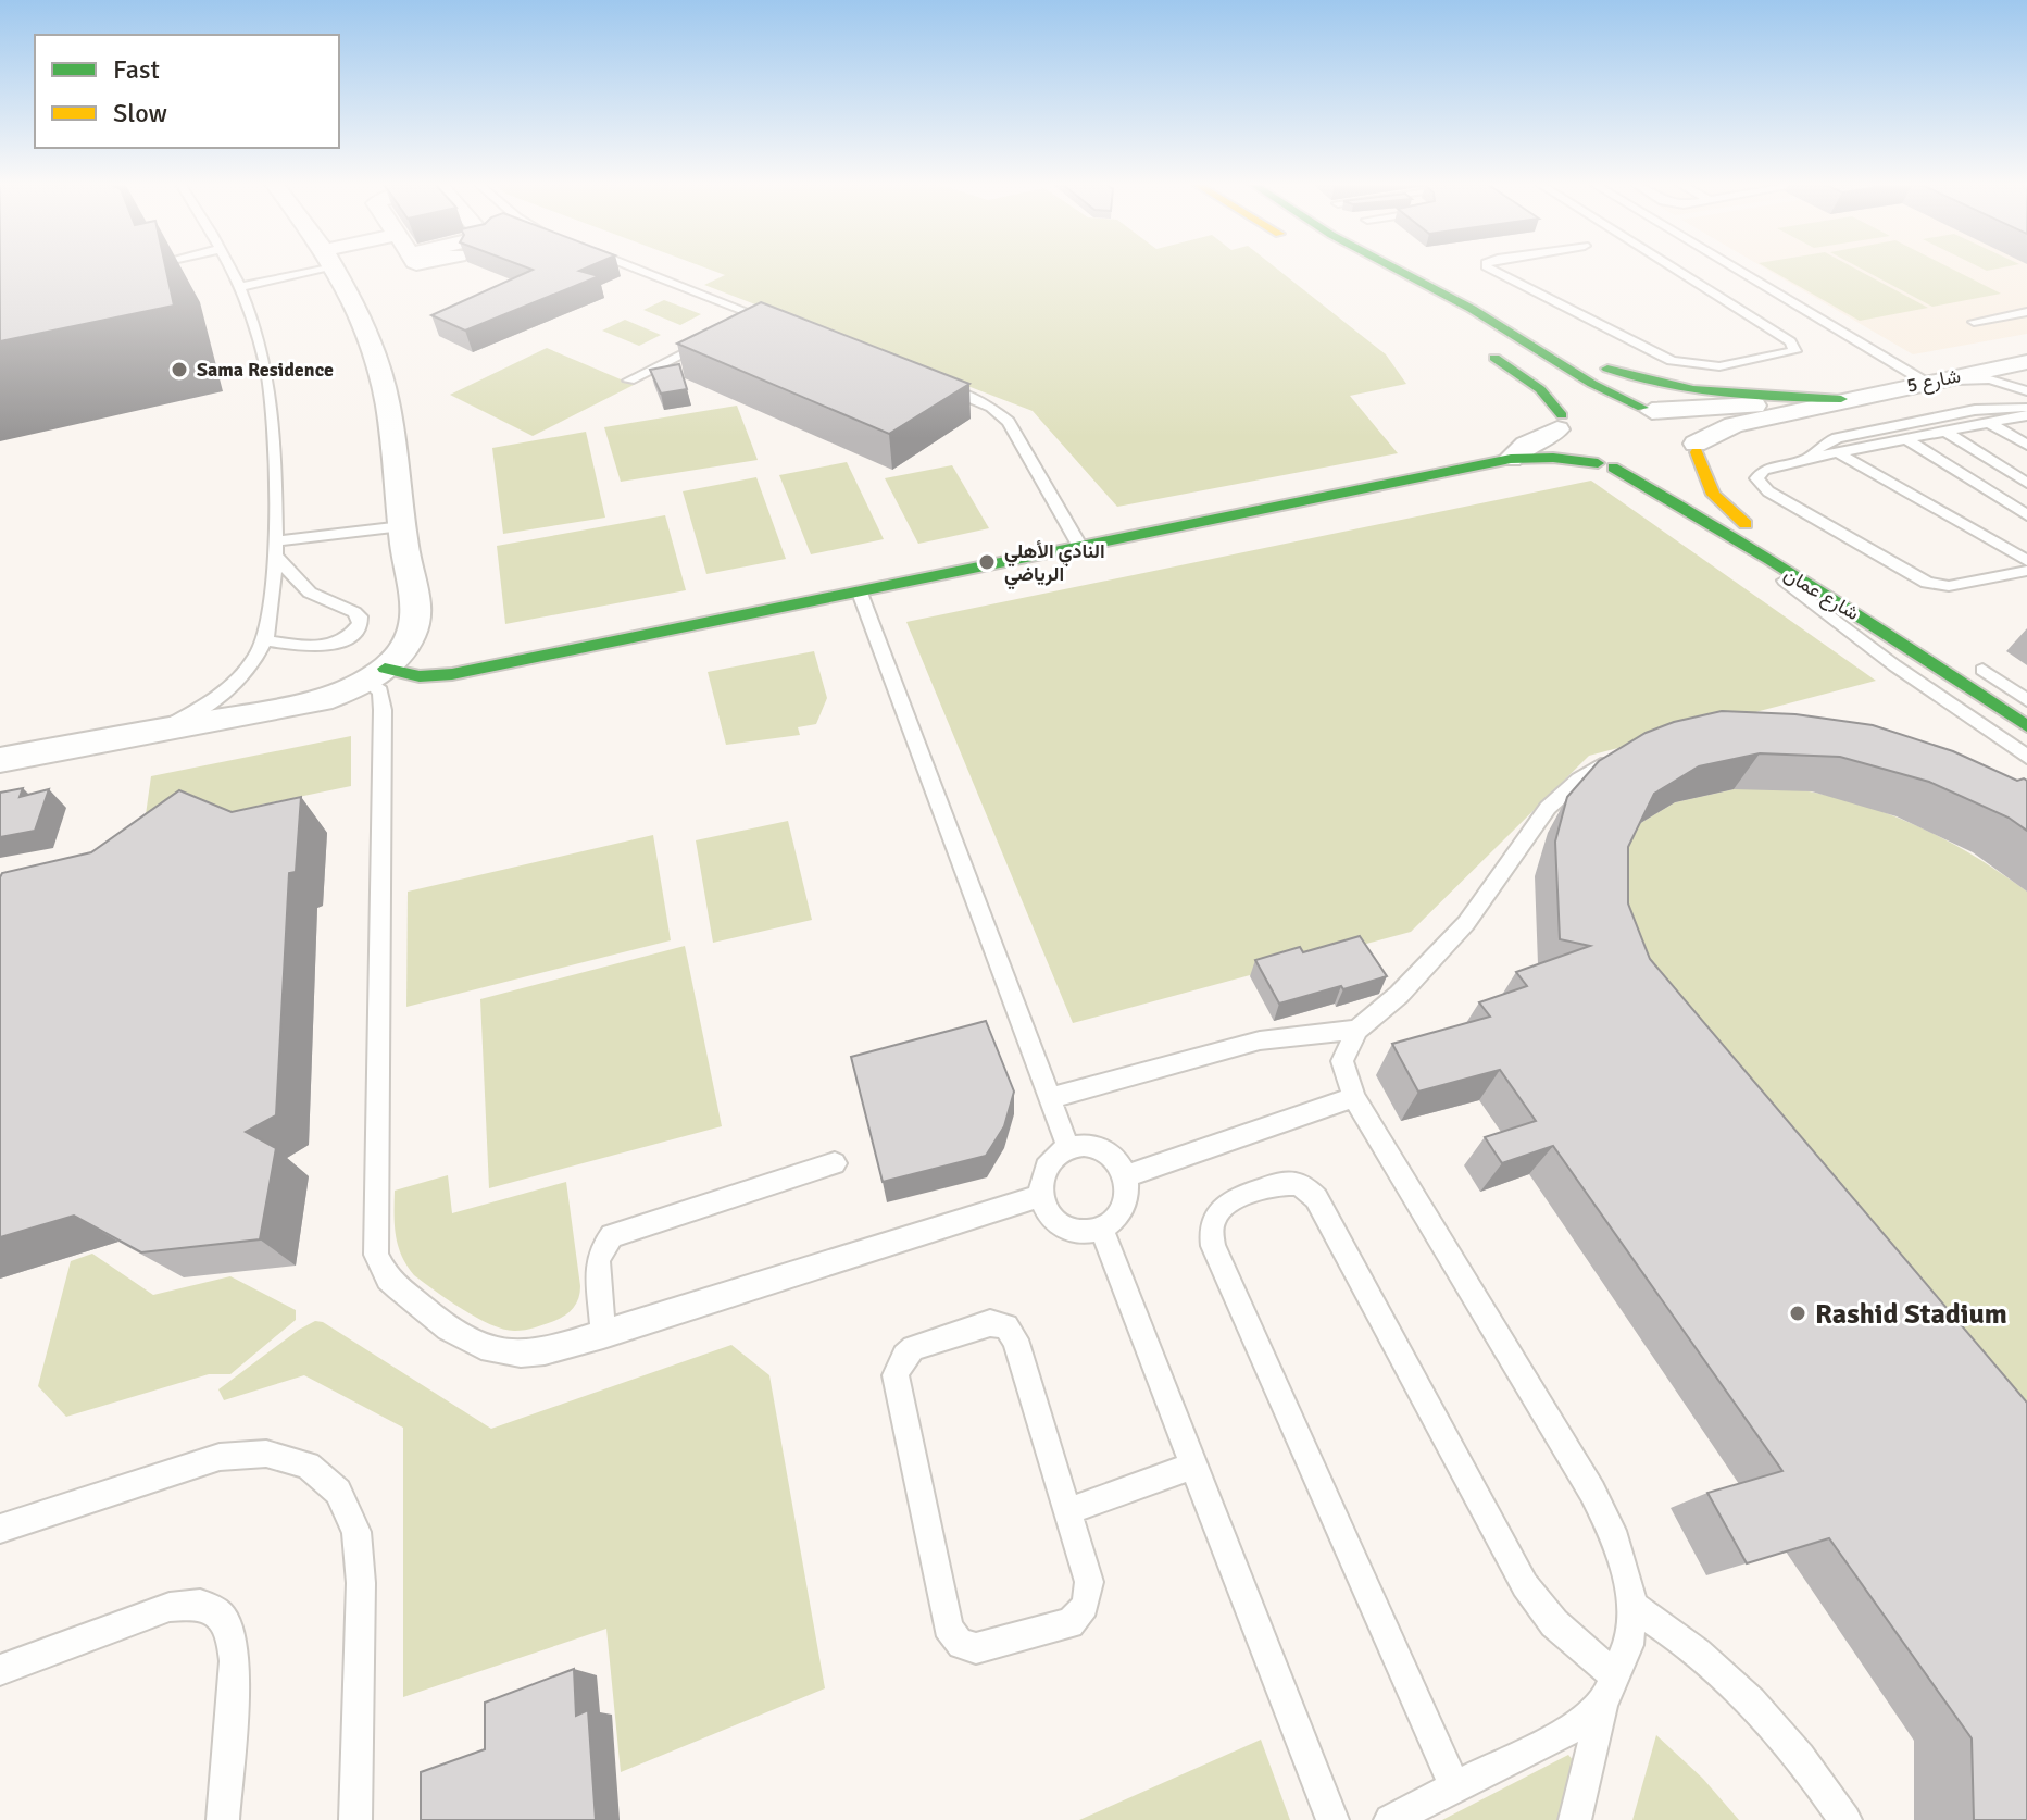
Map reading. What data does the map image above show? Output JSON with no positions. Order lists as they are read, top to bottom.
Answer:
{
  "streets": {
    "street": ["شارع 5", "شارع عمان"]
  },
  "crossings": [
    ["شارع 5", "شارع عمان"]
  ],
  "places": ["Sama Residence", "النادي الأهلي الرياضي", "Rashid Stadium"],
  "legend": ["Fast", "Slow"]
}
